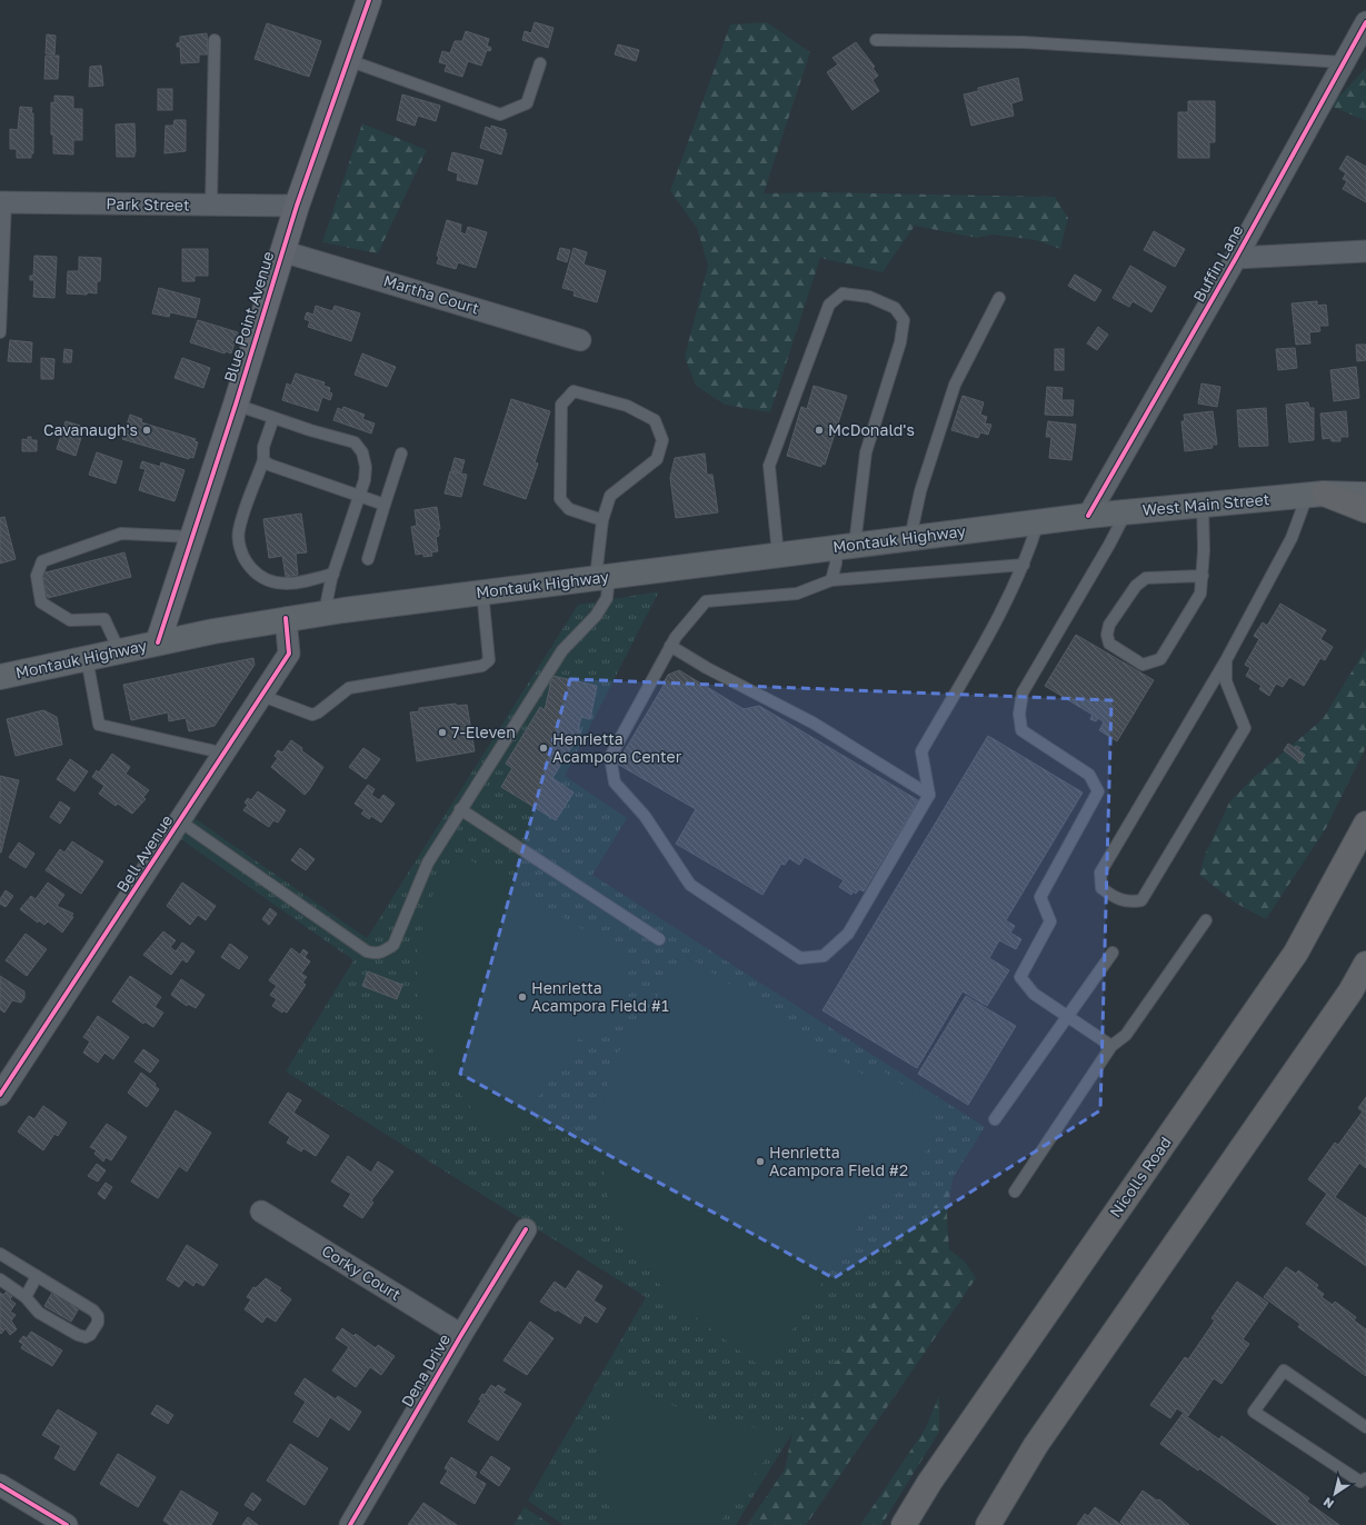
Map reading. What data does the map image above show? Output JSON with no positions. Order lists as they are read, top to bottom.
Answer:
{
  "streets": {
    "highway": ["Nicolls Road"],
    "main road": ["West Main Street", "Montauk Highway"],
    "street": [
      "Park Street",
      "Buffin Lane",
      "Martha Court",
      "Blue Point Avenue",
      "Bell Avenue",
      "Corky Court",
      "Dena Drive"
    ]
  },
  "crossings": [
    ["Park Street", "Blue Point Avenue"],
    ["Buffin Lane", "West Main Street"],
    ["Buffin Lane", "Montauk Highway"],
    ["Martha Court", "Blue Point Avenue"],
    ["Blue Point Avenue", "Montauk Highway"],
    ["West Main Street", "Montauk Highway"],
    ["Montauk Highway", "Bell Avenue"],
    ["Corky Court", "Dena Drive"]
  ],
  "places": [
    "Cavanaugh's",
    "McDonald's",
    "7-Eleven",
    "Henrietta Acampora Center",
    "Henrietta Acampora Field #1",
    "Henrietta Acampora Field #2"
  ],
  "north": "bottom left"
}
